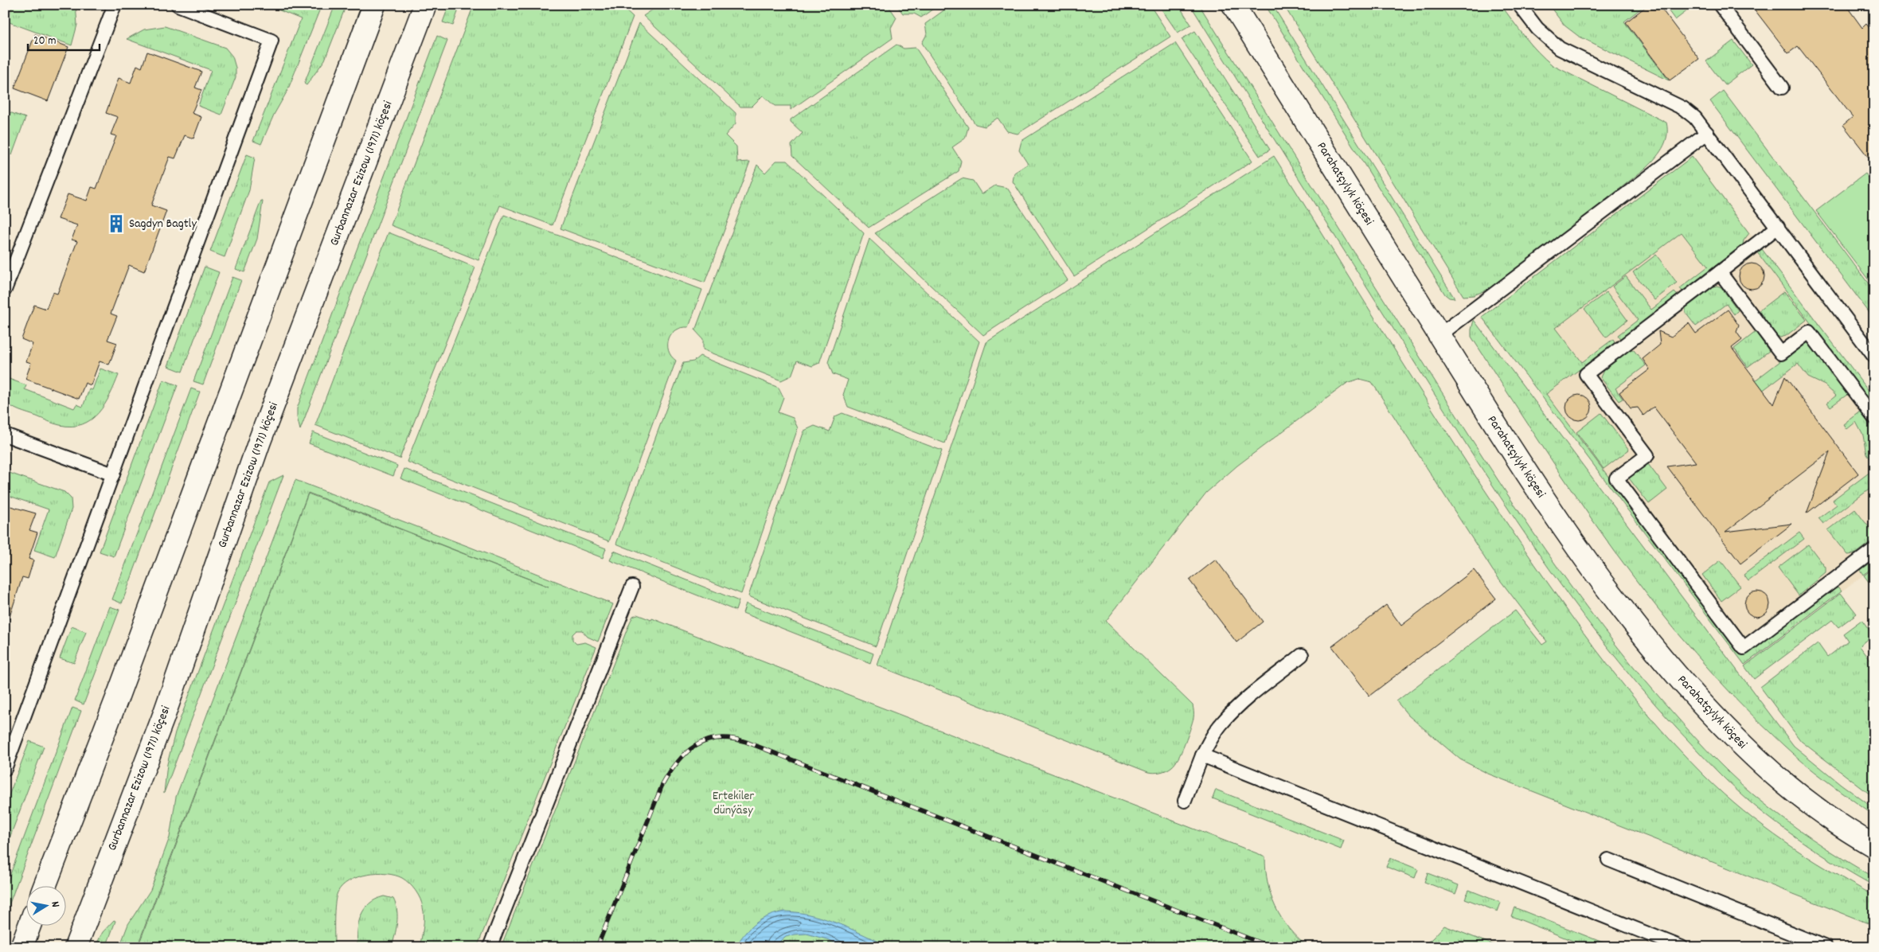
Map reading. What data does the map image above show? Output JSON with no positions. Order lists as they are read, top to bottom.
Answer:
{
  "streets": {
    "street": ["Gurbannazar Ezizow (1971) köçesi", "Parahatçylyk köçesi"]
  },
  "parks": ["Ertekiler dünýäsy"],
  "places": {
    "building": ["Sagdyn Bagtly"]
  },
  "scale_bar": "20 m",
  "north": "right"
}
